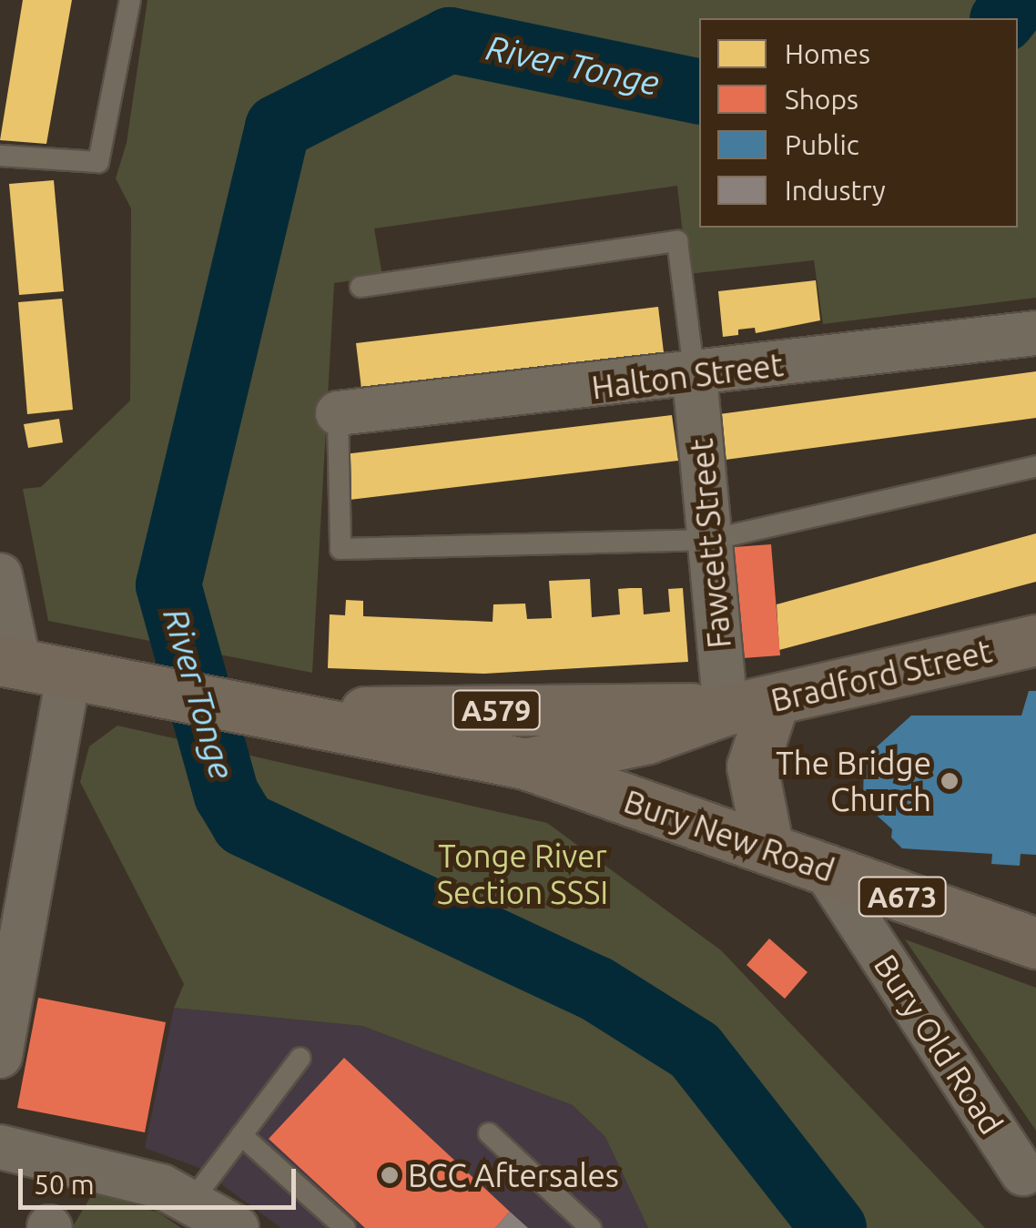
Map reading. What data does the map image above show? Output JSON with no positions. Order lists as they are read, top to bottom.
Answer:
{
  "streets": {
    "main road": [
      "Bradford Street",
      "A579",
      "Bury New Road",
      "A673"
    ],
    "street": ["Halton Street", "Fawcett Street", "Bury Old Road"]
  },
  "crossings": [
    ["Halton Street", "Fawcett Street"],
    ["Fawcett Street", "Bradford Street"],
    ["Bradford Street", "A579"],
    ["Bradford Street", "Bury New Road"],
    ["A579", "Bury New Road"],
    ["Bury New Road", "Bury Old Road"]
  ],
  "water": ["River Tonge"],
  "parks": ["Tonge River Section SSSI"],
  "places": ["The Bridge Church", "BCC Aftersales"],
  "legend": [
    "Homes",
    "Shops",
    "Public",
    "Industry"
  ],
  "scale_bar": "50 m"
}
